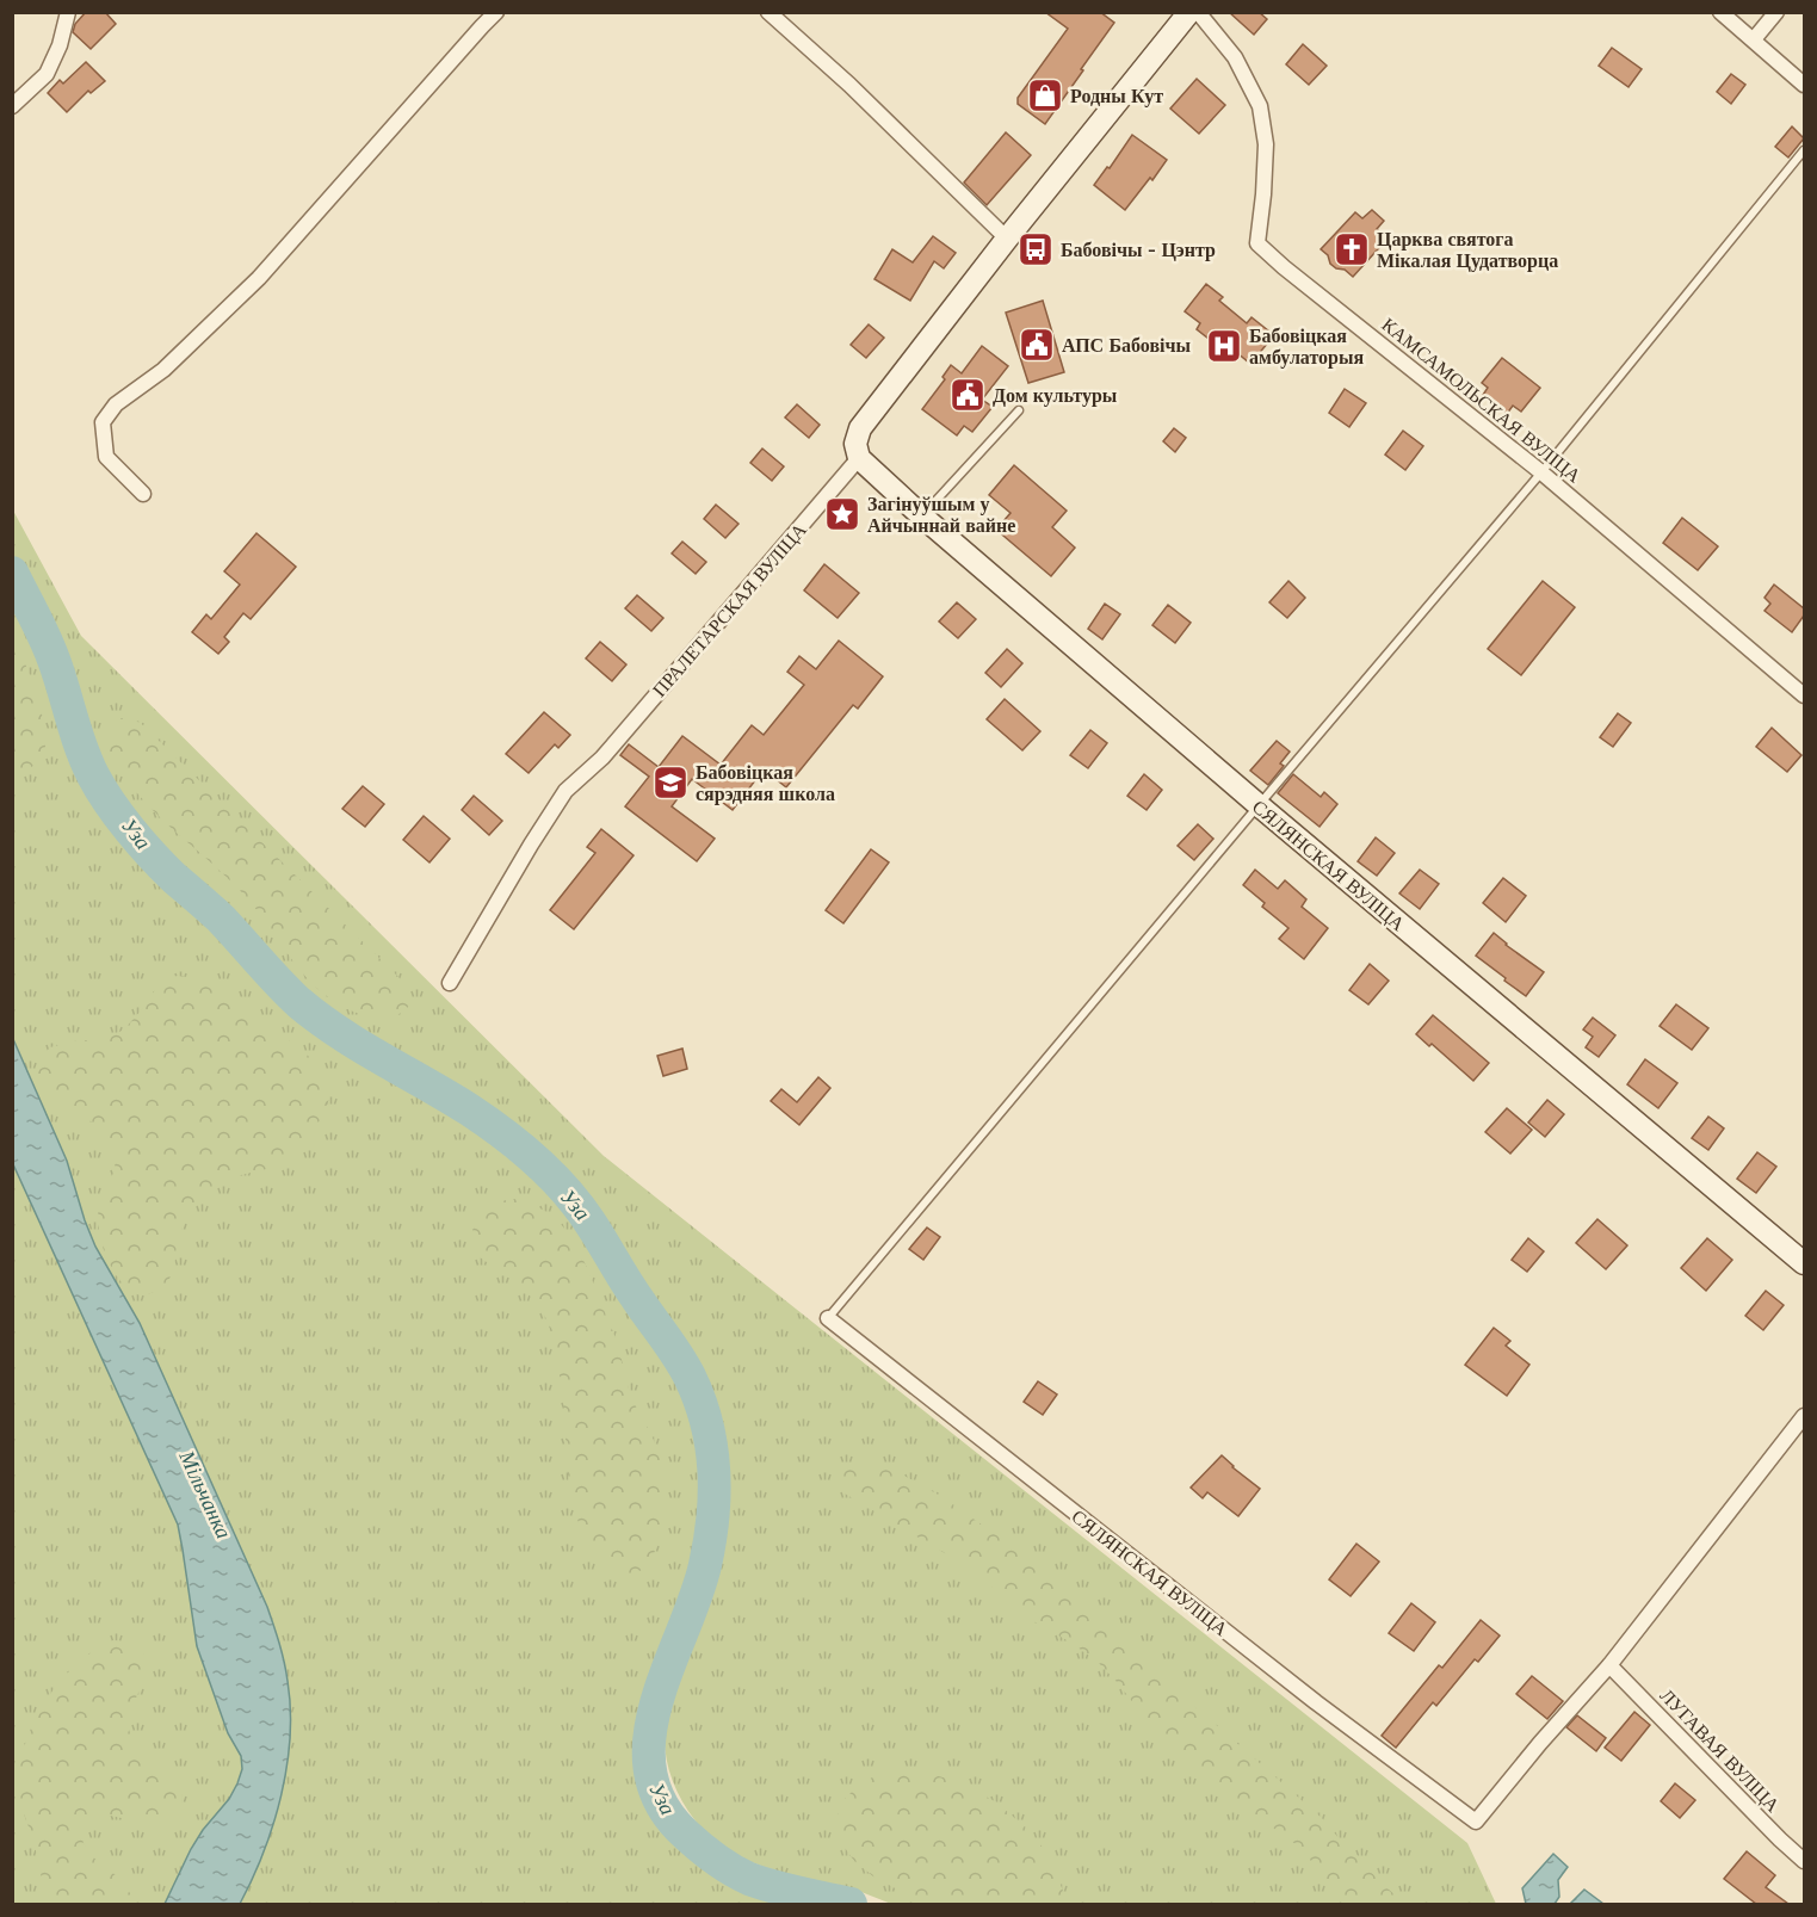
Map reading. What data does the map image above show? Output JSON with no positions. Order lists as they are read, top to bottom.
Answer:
{
  "streets": {
    "street": [
      "КАМСАМОЛЬСКАЯ ВУЛІЦА",
      "ПРАЛЕТАРСКАЯ ВУЛІЦА",
      "СЯЛЯНСКАЯ ВУЛІЦА",
      "ЛУГАВАЯ ВУЛІЦА"
    ]
  },
  "crossings": [
    ["ПРАЛЕТАРСКАЯ ВУЛІЦА", "СЯЛЯНСКАЯ ВУЛІЦА"],
    ["СЯЛЯНСКАЯ ВУЛІЦА", "ЛУГАВАЯ ВУЛІЦА"]
  ],
  "water": ["Уза", "Мільчанка"],
  "places": {
    "shop": ["Родны Кут"],
    "bus stop": ["Бабовічы - Цэнтр"],
    "church": ["Царква святога Мікалая Цудатворца"],
    "public building": ["АПС Бабовічы", "Дом культуры"],
    "hospital": ["Бабовіцкая амбулаторыя"],
    "place": ["Загінуўшым у Айчыннай вайне"],
    "school or university": ["Бабовіцкая сярэдняя школа"]
  }
}
